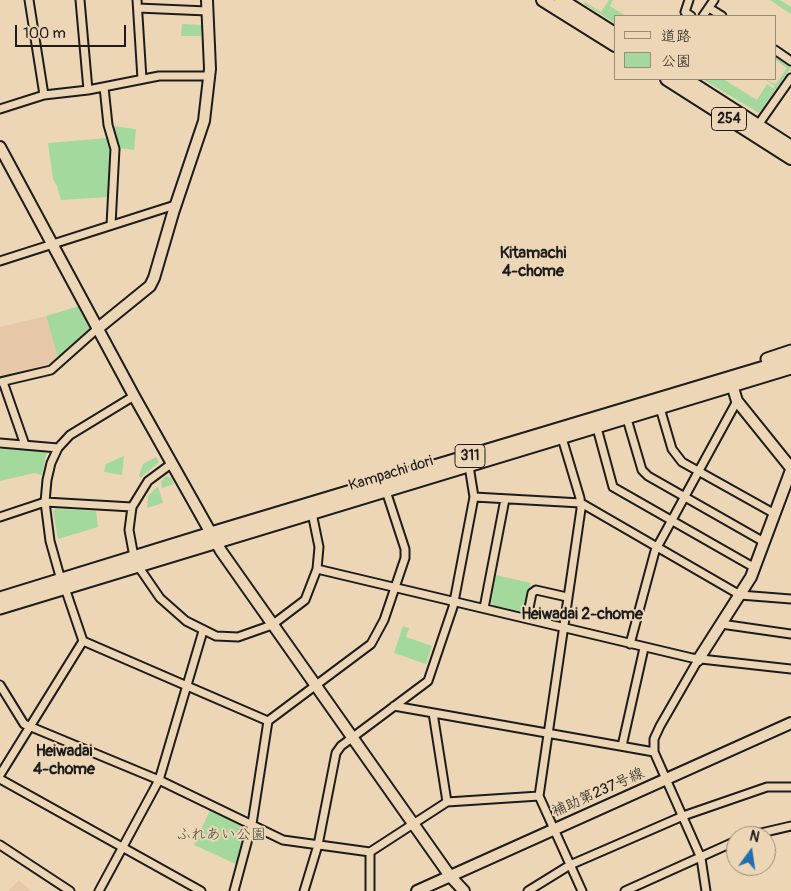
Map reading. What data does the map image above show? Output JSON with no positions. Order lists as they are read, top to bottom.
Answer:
{
  "streets": {
    "highway": ["254"],
    "main road": ["311", "Kampachi dori"],
    "street": ["補助第237号線"]
  },
  "districts": ["Kitamachi 4-chome", "Heiwadai 2-chome", "Heiwadai 4-chome"],
  "parks": ["ふれあい公園"],
  "legend": ["道路", "公園"],
  "scale_bar": "100 m",
  "north": "top"
}
